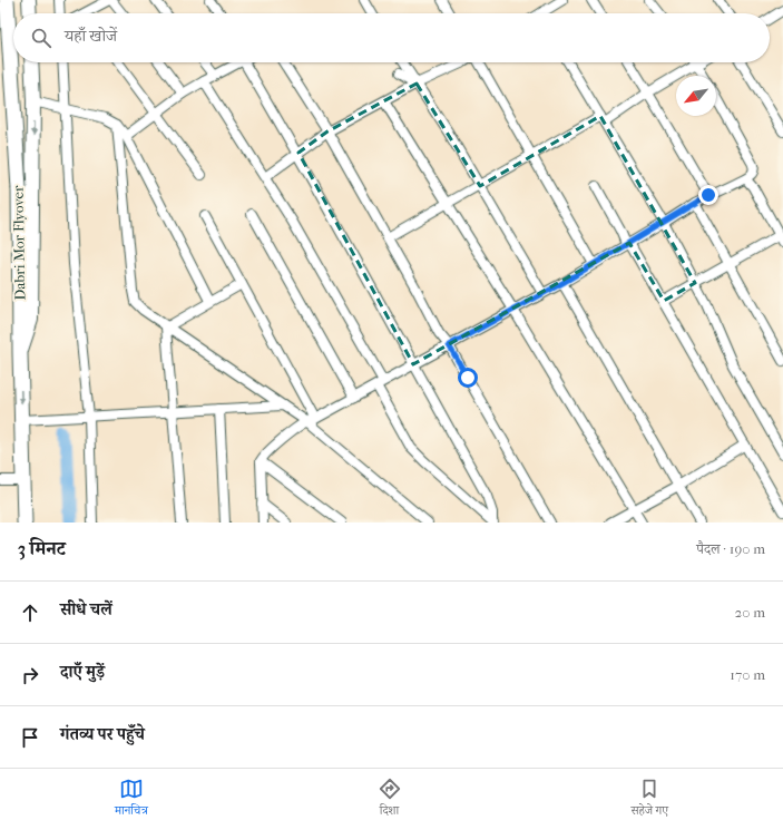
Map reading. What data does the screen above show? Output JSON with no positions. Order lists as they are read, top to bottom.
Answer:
{
  "streets": {
    "main road": ["Dabri Mor Flyover"]
  },
  "north": "bottom left",
  "page": {
    "search": "यहाँ खोजें",
    "heading": ["3 मिनट", "पैदल · 190 m"],
    "list": [
      ["सीधे चलें", "20 m"],
      ["दाएँ मुड़ें", "170 m"],
      "गंतव्य पर पहुँचे"
    ],
    "nav": ["मानचित्र", "दिशा", "सहेजे गए"]
  }
}
